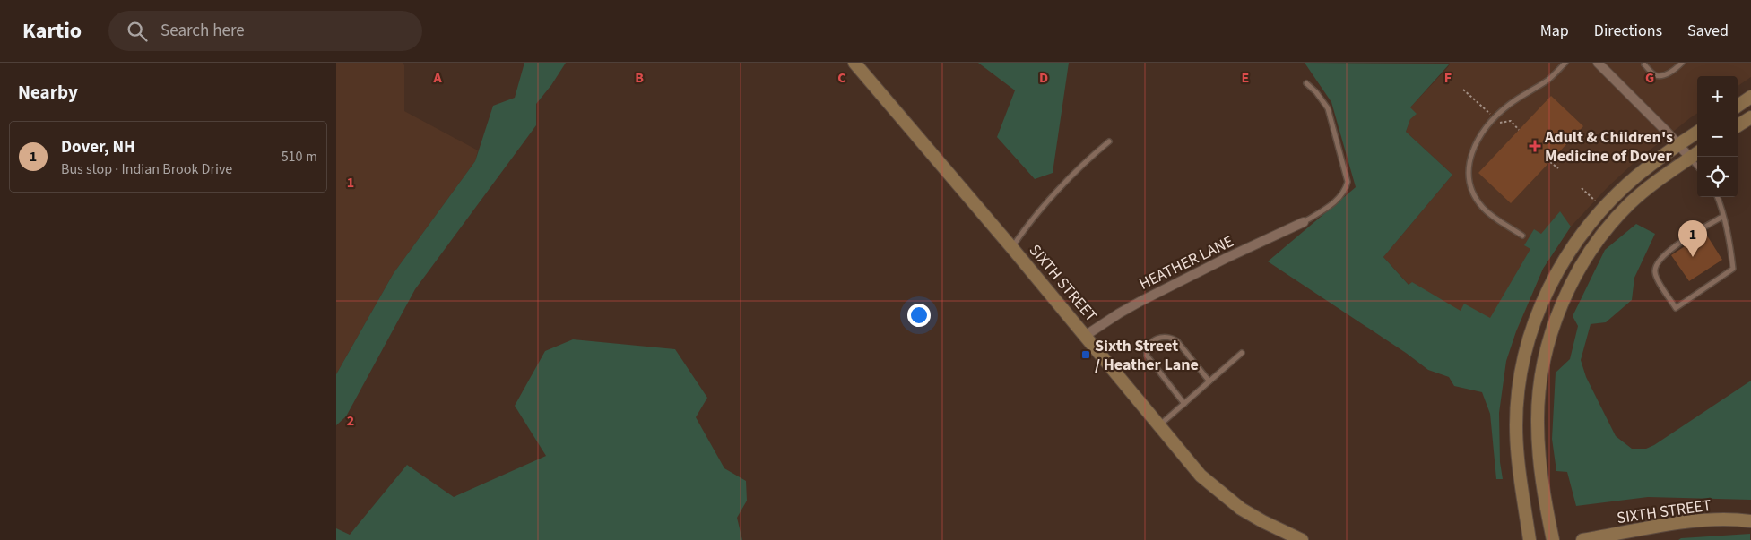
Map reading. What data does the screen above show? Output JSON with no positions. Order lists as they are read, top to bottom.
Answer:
{
  "streets": {
    "main road": ["SIXTH STREET"],
    "street": ["HEATHER LANE"]
  },
  "crossings": [
    ["HEATHER LANE", "SIXTH STREET"]
  ],
  "places": {
    "health": ["Adult & Children's Medicine of Dover"],
    "transit": ["Sixth Street / Heather Lane"]
  },
  "page": {
    "header": "Kartio",
    "search": "Search here",
    "nav": ["Map", "Directions", "Saved"],
    "heading": "Nearby",
    "map_buttons": ["+", "−"],
    "list": [
      {
        "mark": "1",
        "name": "Dover, NH",
        "note": "Bus stop · Indian Brook Drive",
        "value": "510 m"
      }
    ],
    "pins": "1"
  },
  "grid": {
    "columns": [
      "A",
      "B",
      "C",
      "D",
      "E",
      "F",
      "G"
    ],
    "rows": ["1", "2"]
  }
}
